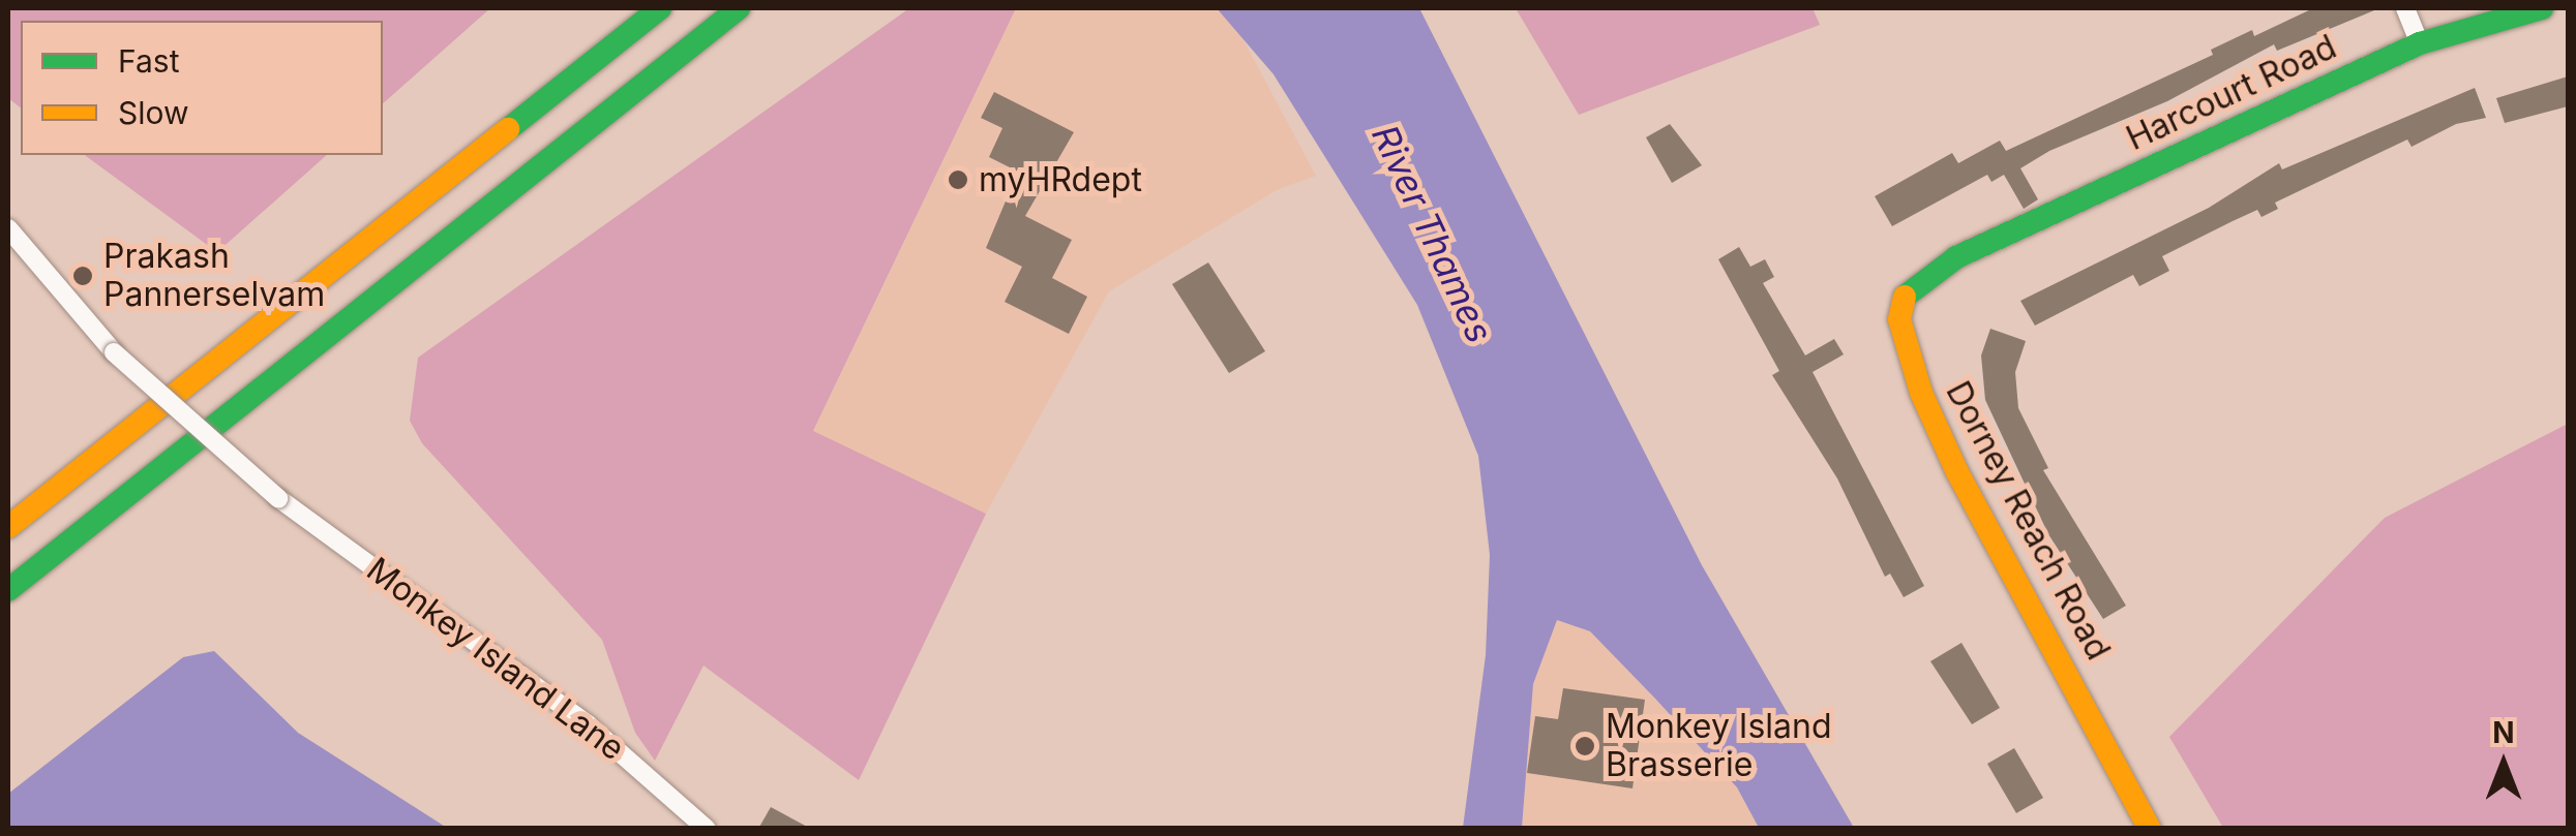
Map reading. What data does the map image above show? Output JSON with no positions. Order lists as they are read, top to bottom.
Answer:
{
  "streets": {
    "main road": ["Harcourt Road", "Dorney Reach Road"],
    "street": ["Monkey Island Lane"]
  },
  "crossings": [
    ["Harcourt Road", "Dorney Reach Road"]
  ],
  "water": ["River Thames"],
  "places": ["myHRdept", "Prakash Pannerselvam", "Monkey Island Brasserie"],
  "legend": ["Fast", "Slow"],
  "north": "top"
}
